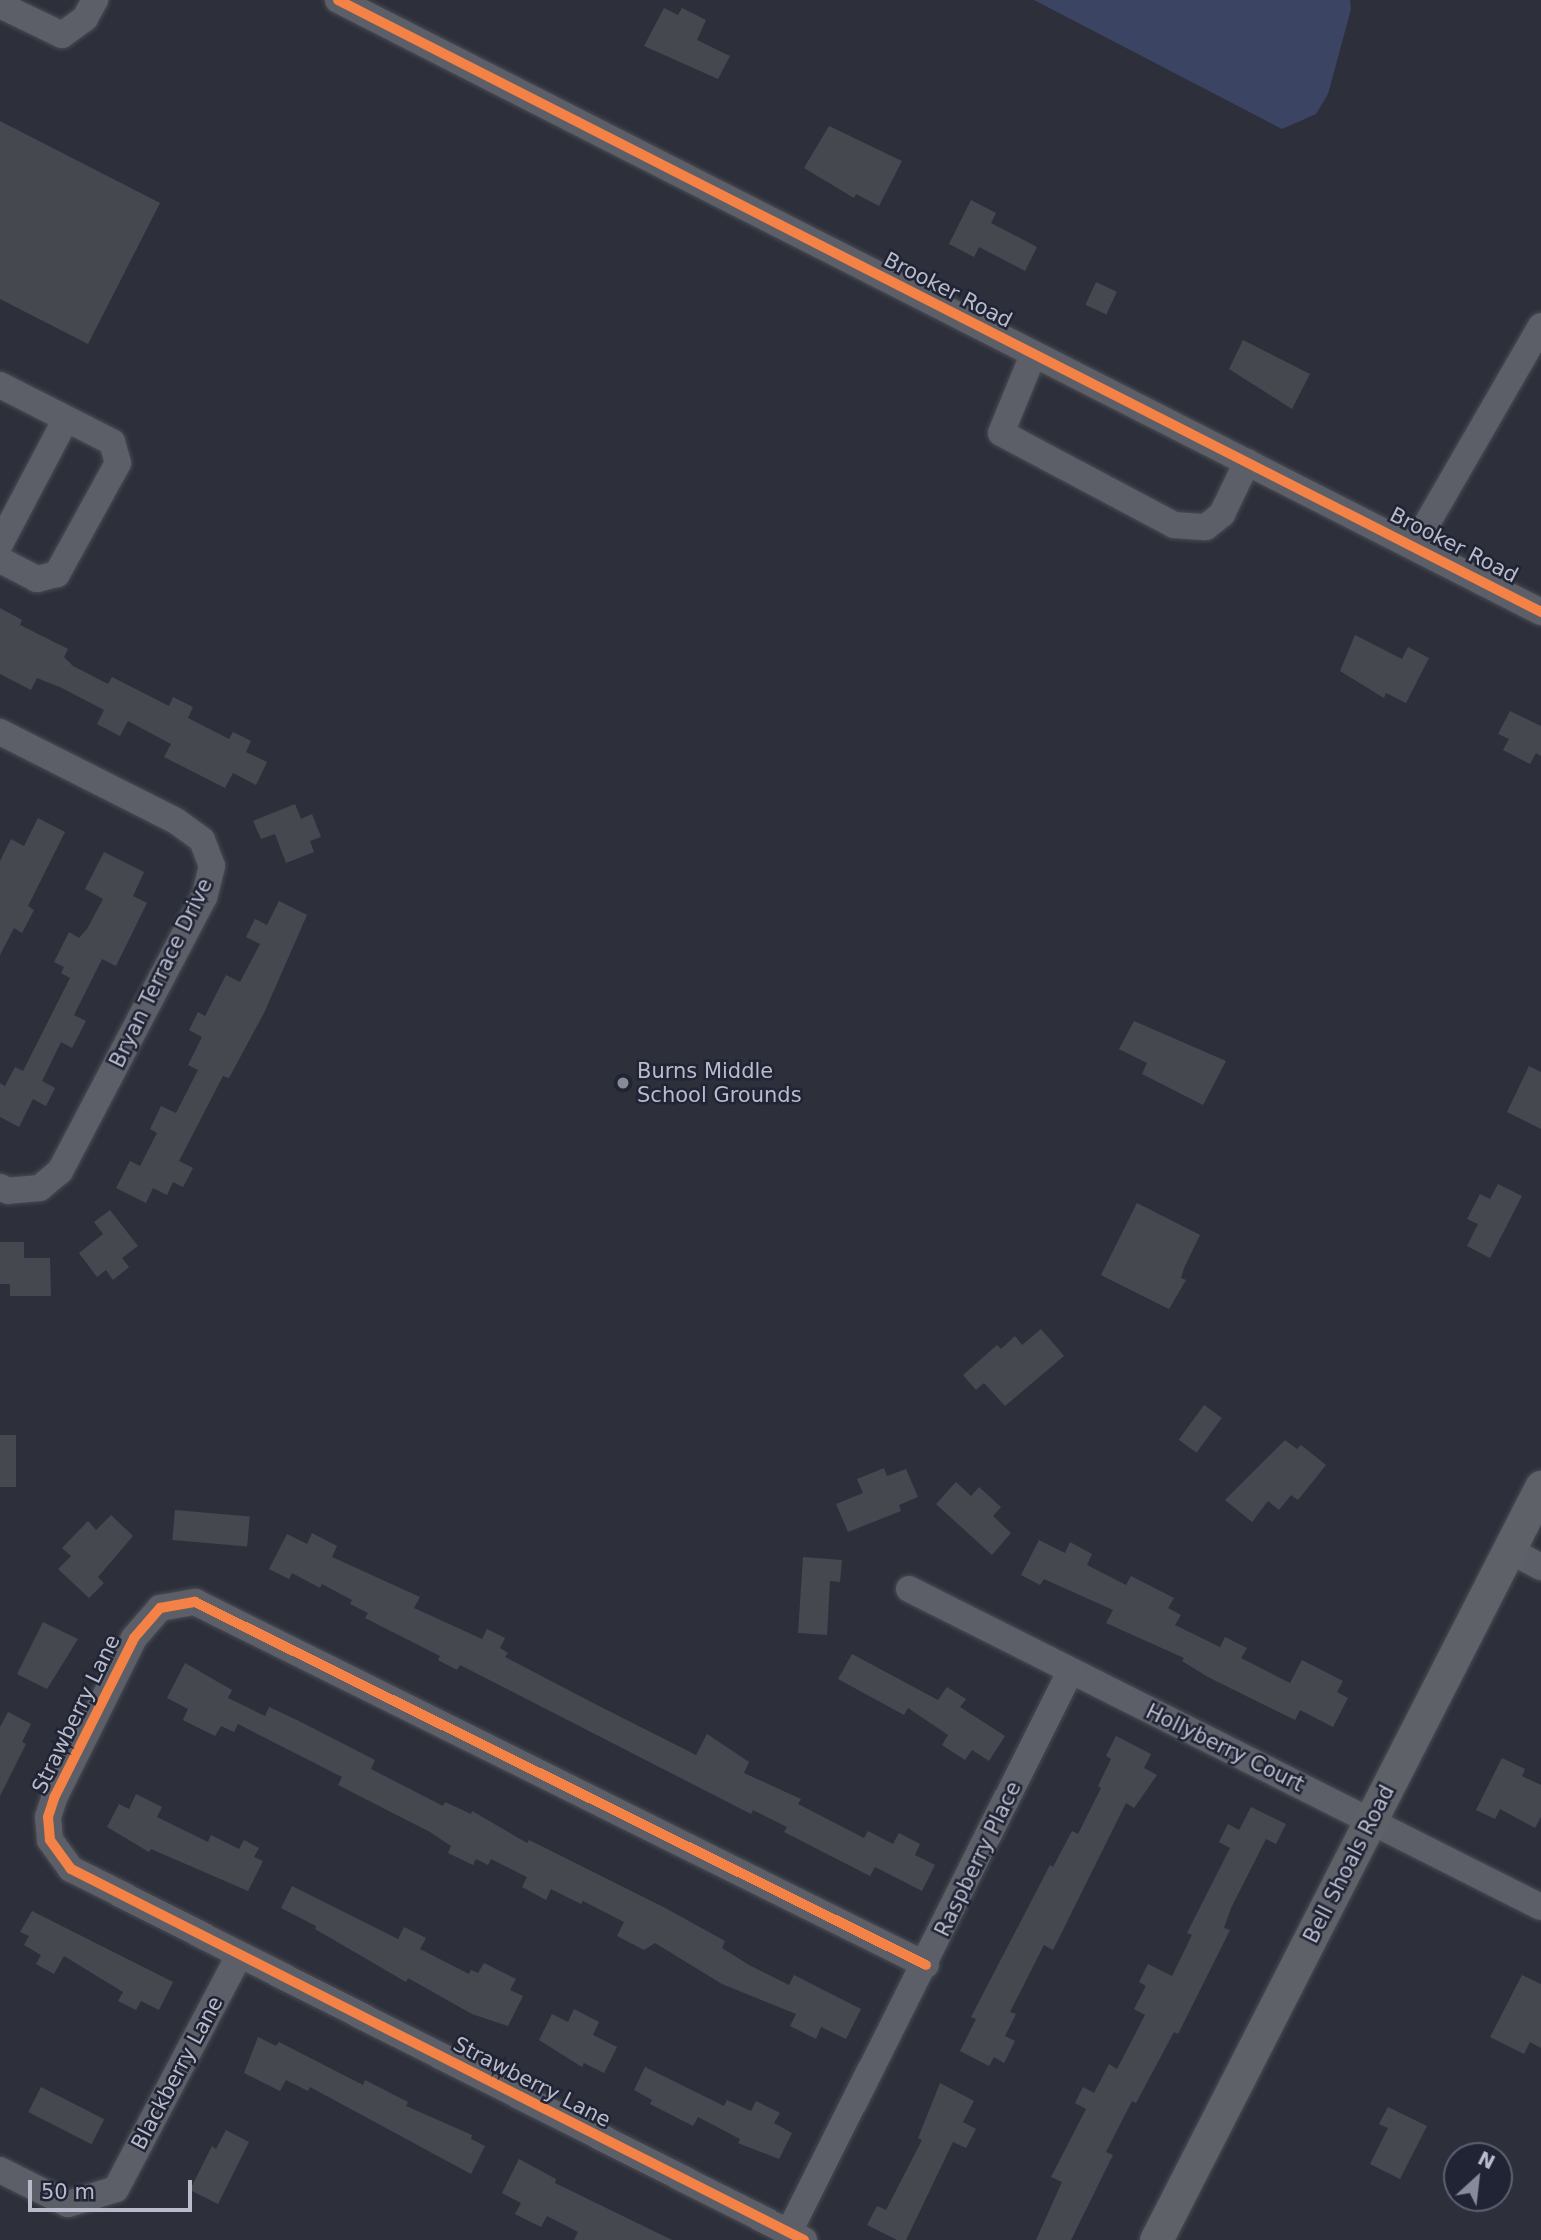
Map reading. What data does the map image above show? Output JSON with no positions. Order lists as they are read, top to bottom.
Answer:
{
  "streets": {
    "main road": ["Bell Shoals Road"],
    "street": [
      "Brooker Road",
      "Bryan Terrace Drive",
      "Strawberry Lane",
      "Hollyberry Court",
      "Raspberry Place",
      "Blackberry Lane"
    ]
  },
  "crossings": [
    ["Strawberry Lane", "Raspberry Place"],
    ["Strawberry Lane", "Blackberry Lane"],
    ["Hollyberry Court", "Raspberry Place"],
    ["Hollyberry Court", "Bell Shoals Road"]
  ],
  "places": ["Burns Middle School Grounds"],
  "scale_bar": "50 m",
  "north": "top right"
}
